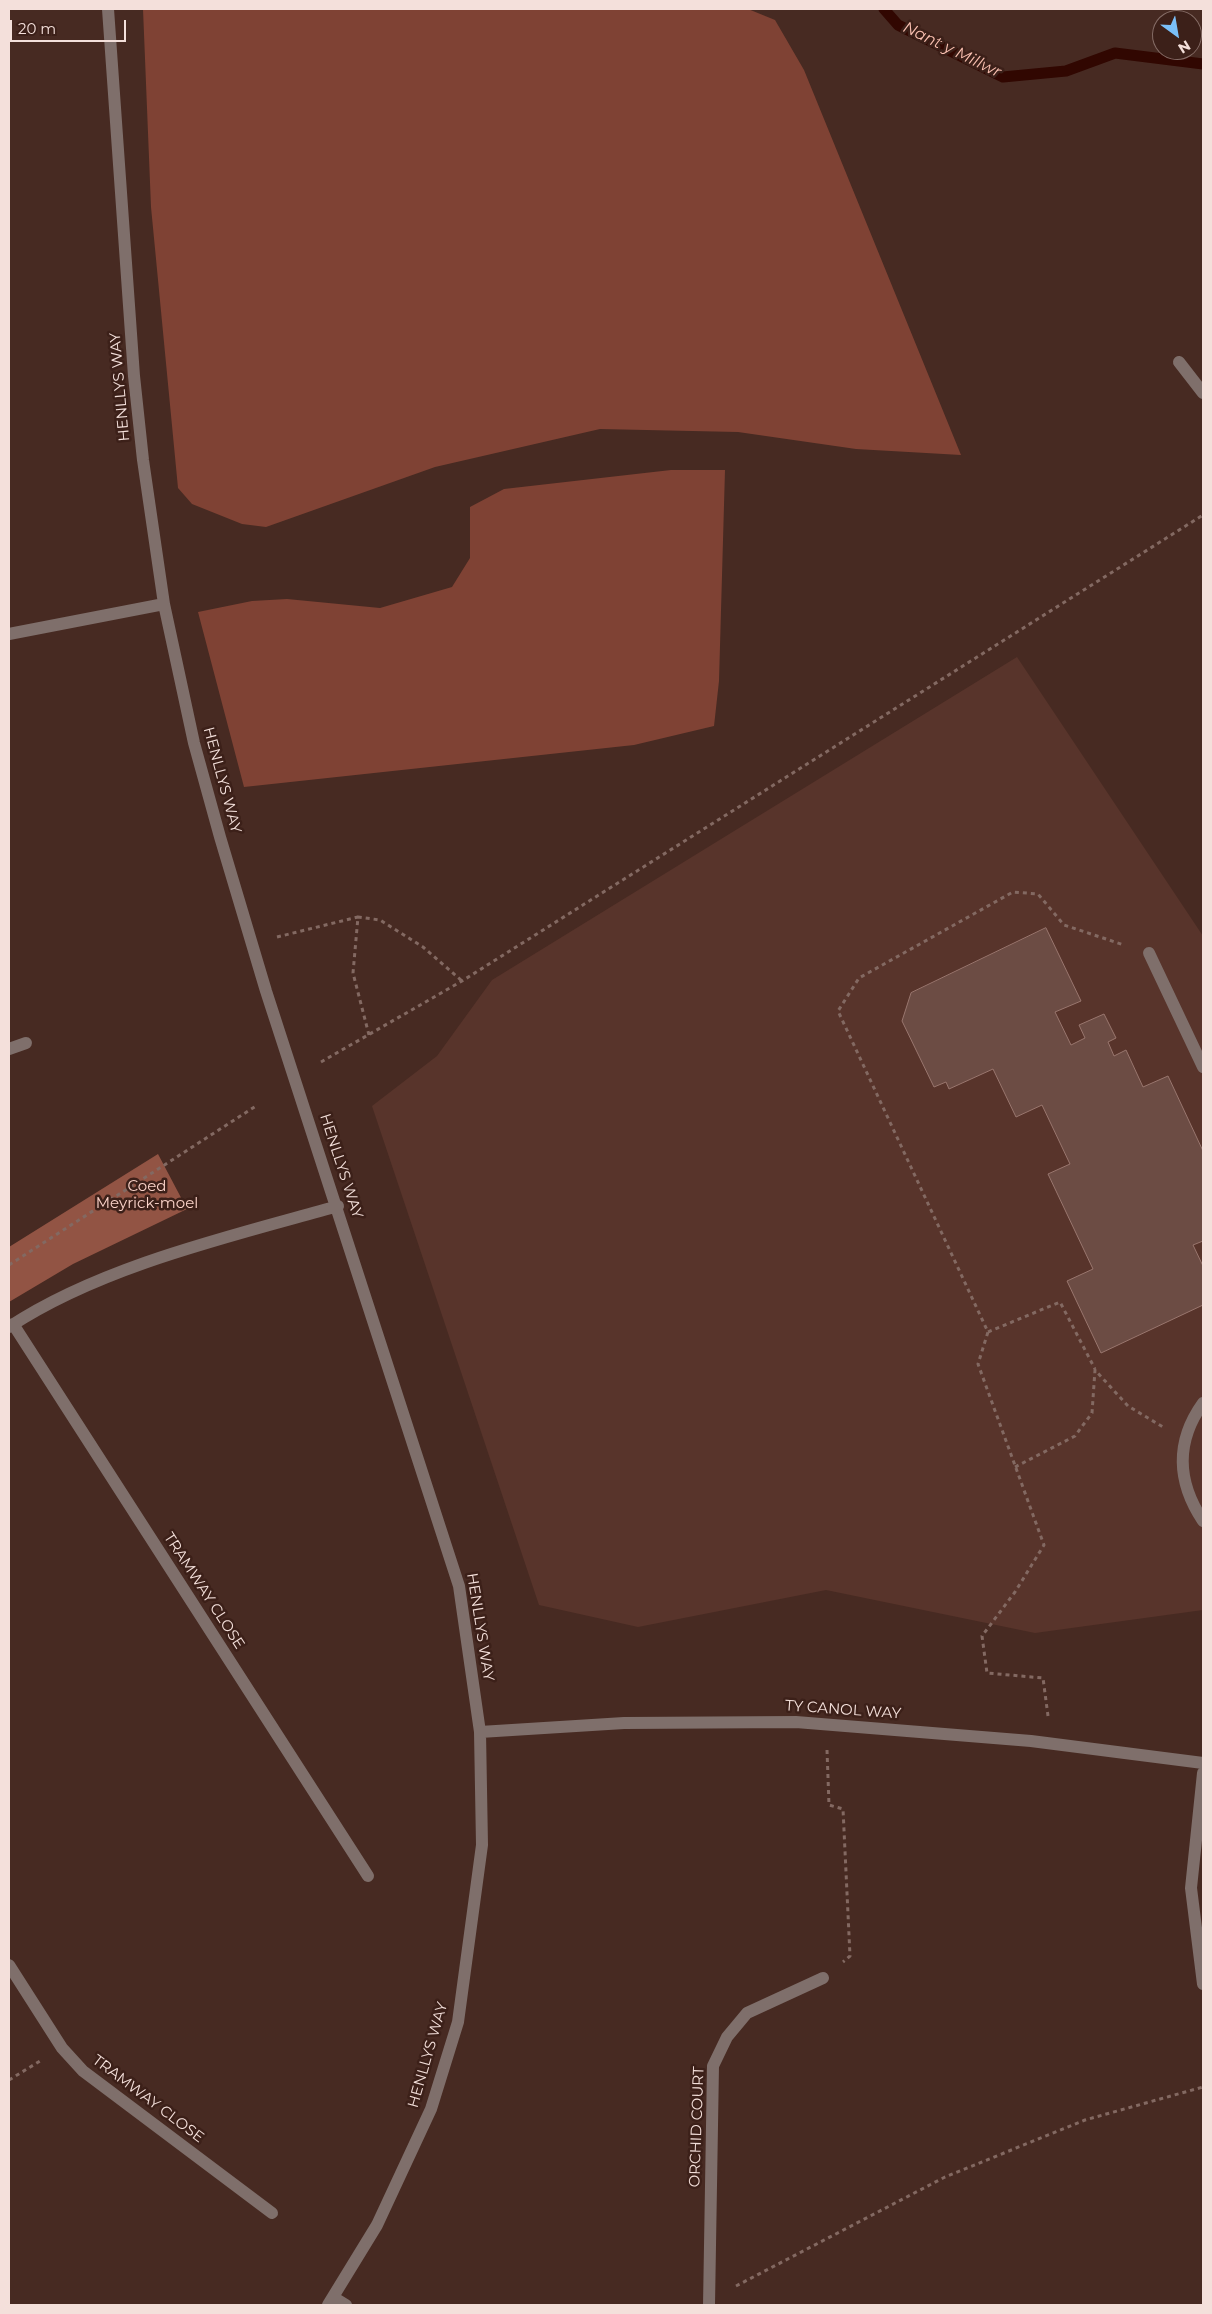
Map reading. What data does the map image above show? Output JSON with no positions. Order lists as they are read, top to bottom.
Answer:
{
  "streets": {
    "street": [
      "HENLLYS WAY",
      "TRAMWAY CLOSE",
      "TY CANOL WAY",
      "ORCHID COURT"
    ]
  },
  "crossings": [
    ["HENLLYS WAY", "TRAMWAY CLOSE"],
    ["HENLLYS WAY", "TY CANOL WAY"]
  ],
  "water": ["Nant y Millwr"],
  "parks": ["Coed Meyrick-moel"],
  "scale_bar": "20 m",
  "north": "bottom right"
}
